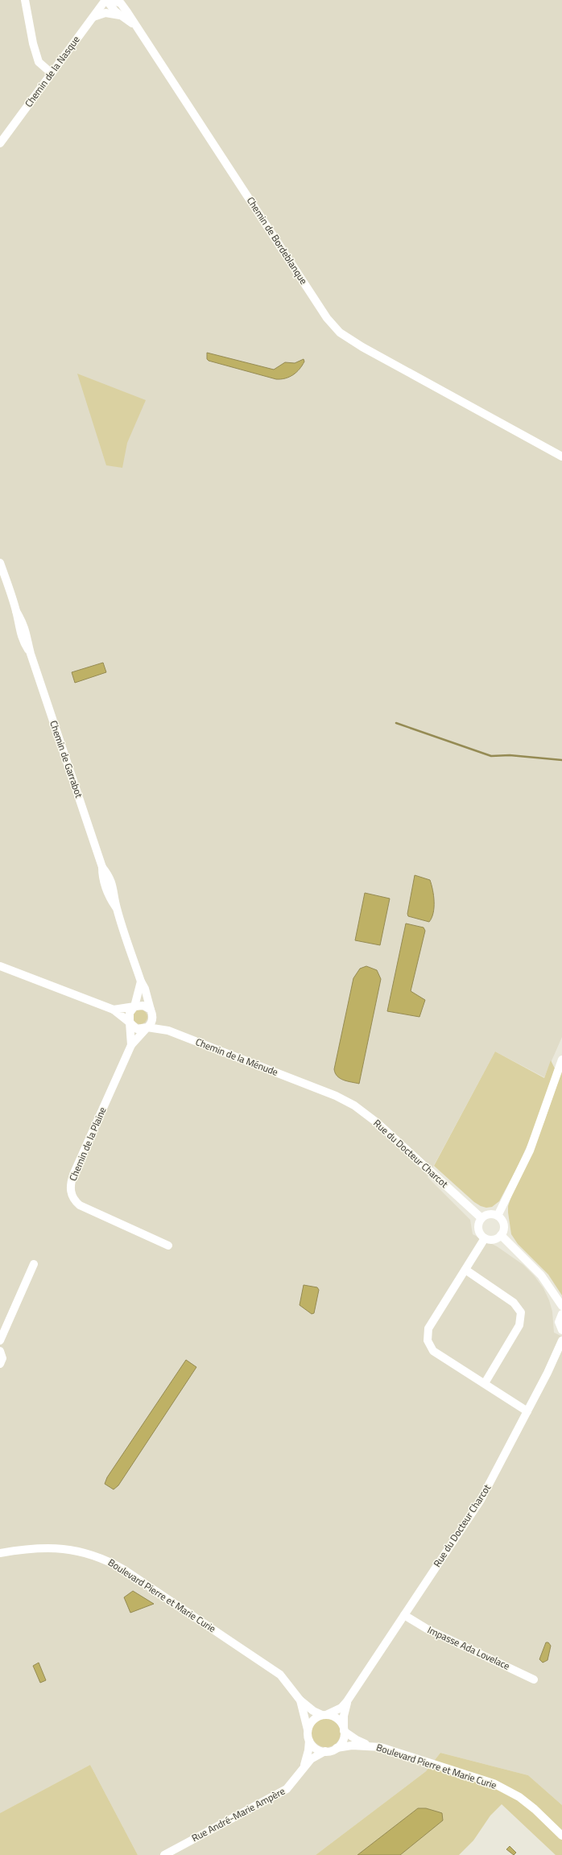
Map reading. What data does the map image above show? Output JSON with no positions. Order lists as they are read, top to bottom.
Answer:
{
  "streets": {
    "street": [
      "Chemin de la Nasque",
      "Chemin de Bordeblanque",
      "Chemin de Garrabot",
      "Chemin de la Ménude",
      "Chemin de la Plaine",
      "Rue du Docteur Charcot",
      "Boulevard Pierre et Marie Curie",
      "Impasse Ada Lovelace",
      "Rue André-Marie Ampère"
    ]
  },
  "crossings": [
    ["Chemin de Garrabot", "Chemin de la Ménude"],
    ["Chemin de Garrabot", "Chemin de la Plaine"],
    ["Chemin de la Ménude", "Chemin de la Plaine"],
    ["Chemin de la Ménude", "Rue du Docteur Charcot"],
    ["Rue du Docteur Charcot", "Boulevard Pierre et Marie Curie"],
    ["Rue du Docteur Charcot", "Impasse Ada Lovelace"],
    ["Rue du Docteur Charcot", "Rue André-Marie Ampère"],
    ["Boulevard Pierre et Marie Curie", "Rue André-Marie Ampère"]
  ]
}
